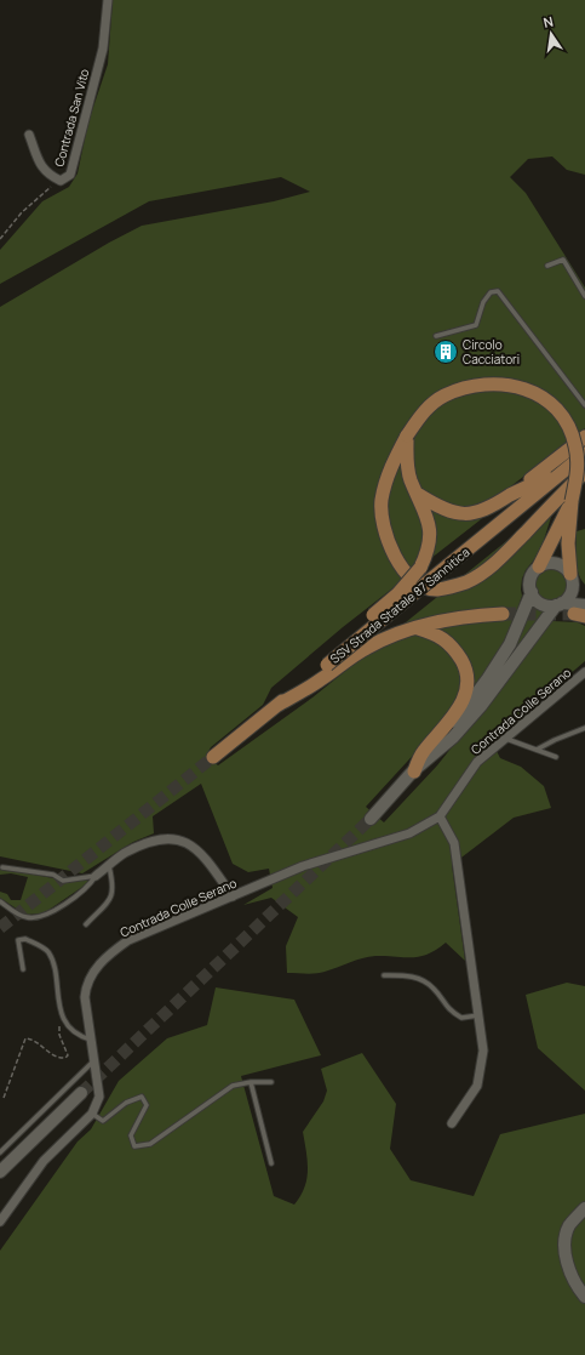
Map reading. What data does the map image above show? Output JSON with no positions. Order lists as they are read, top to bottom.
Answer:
{
  "streets": {
    "main road": ["SSV Strada Statale 87 Sannitica"],
    "street": ["Contrada San Vito", "Contrada Colle Serano"]
  },
  "places": {
    "building": ["Circolo Cacciatori"]
  },
  "north": "top"
}
